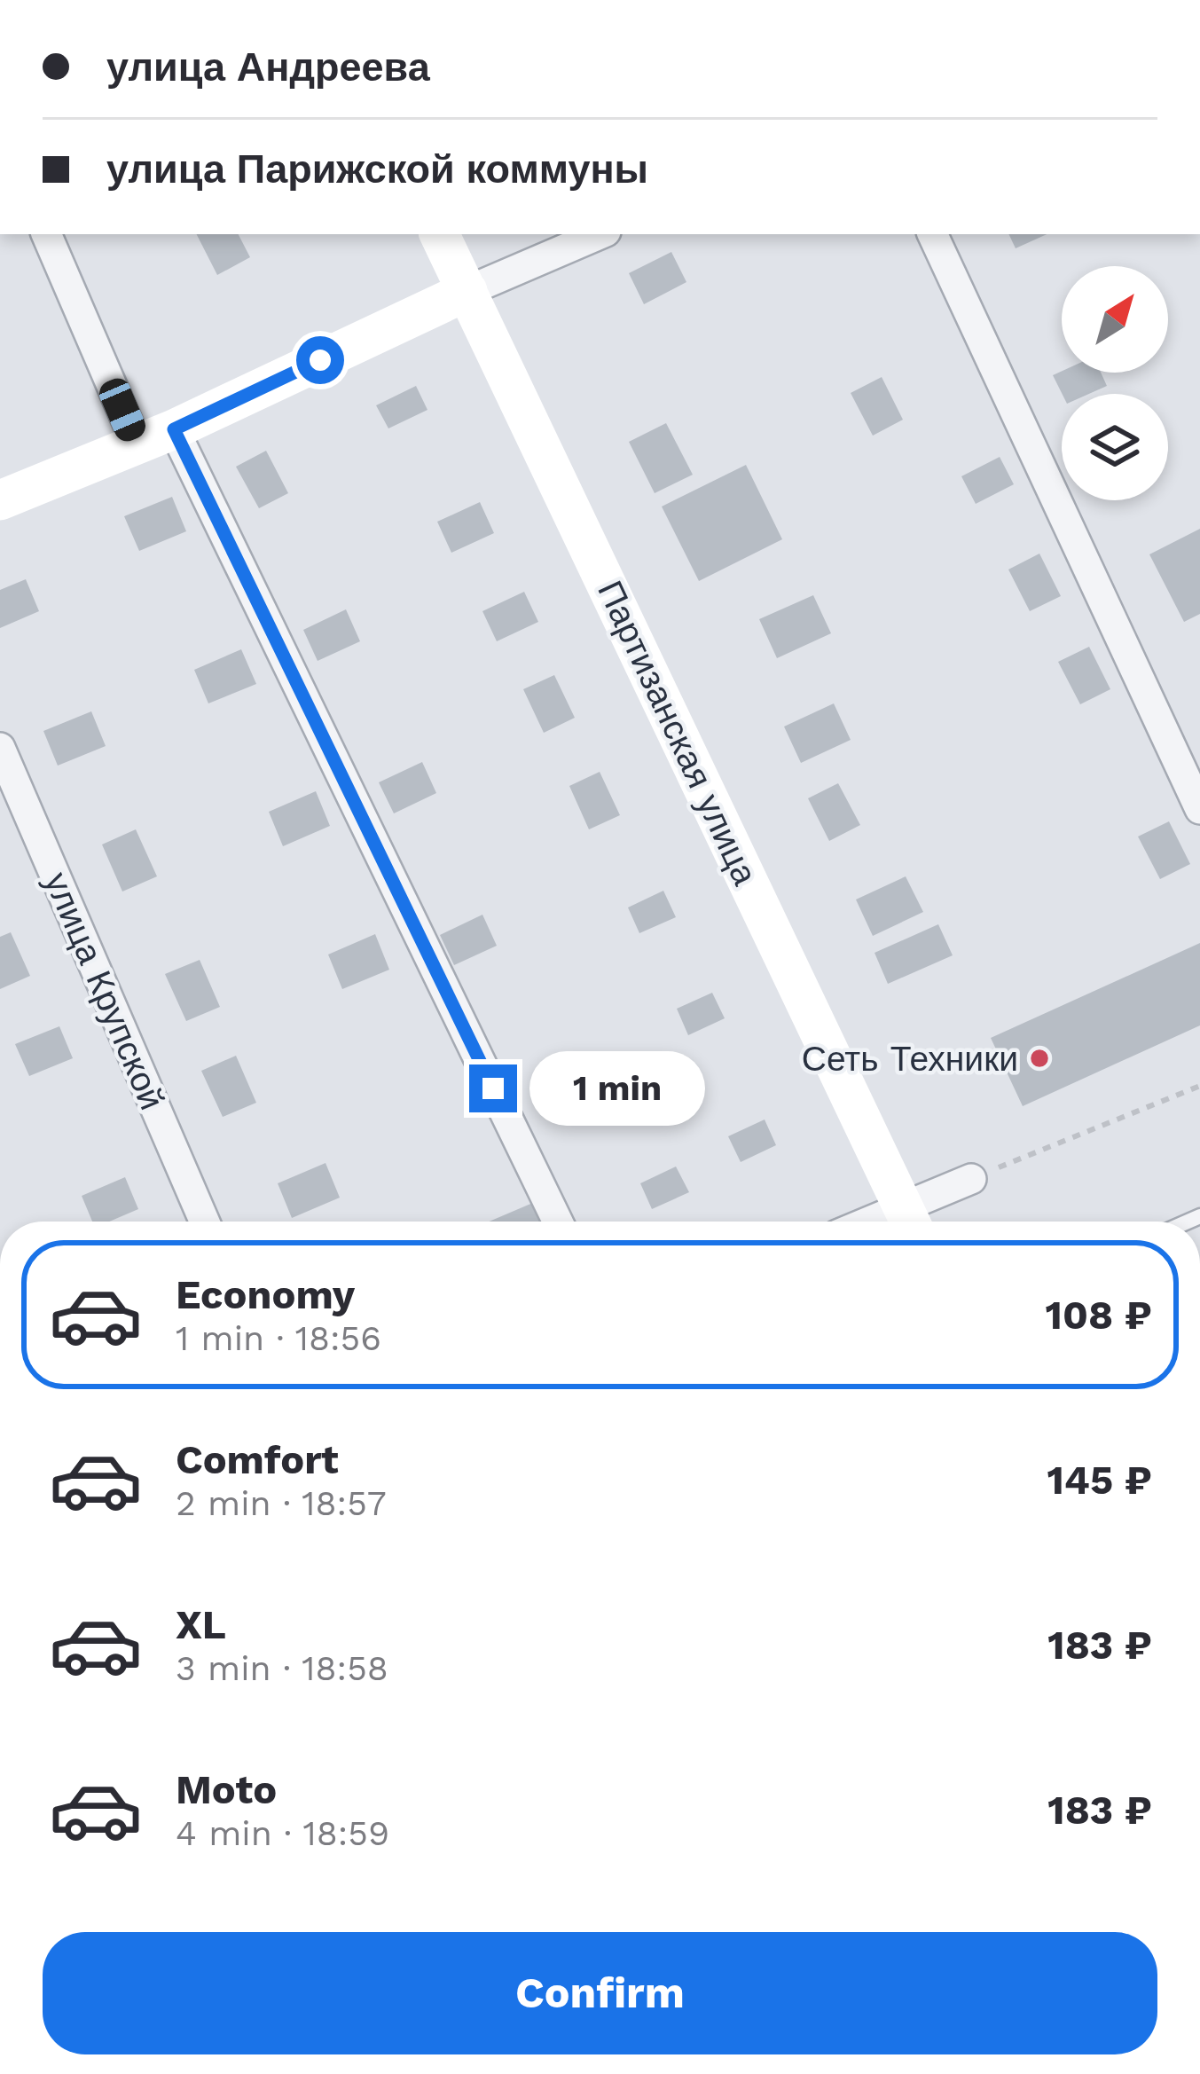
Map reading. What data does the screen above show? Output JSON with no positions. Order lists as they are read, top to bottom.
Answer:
{
  "streets": {
    "main road": ["Партизанская улица"],
    "street": ["улица Крупской"]
  },
  "places": ["Сеть Техники"],
  "north": "top right",
  "page": {
    "banner": ["улица Андреева", "улица Парижской коммуны"],
    "bubble": "1 min",
    "list": [
      {
        "name": "Economy",
        "note": "1 min · 18:56",
        "value": "108 ₽"
      },
      {
        "name": "Comfort",
        "note": "2 min · 18:57",
        "value": "145 ₽"
      },
      {
        "name": "XL",
        "note": "3 min · 18:58",
        "value": "183 ₽"
      },
      {
        "name": "Moto",
        "note": "4 min · 18:59",
        "value": "183 ₽"
      }
    ],
    "buttons": "Confirm"
  }
}
